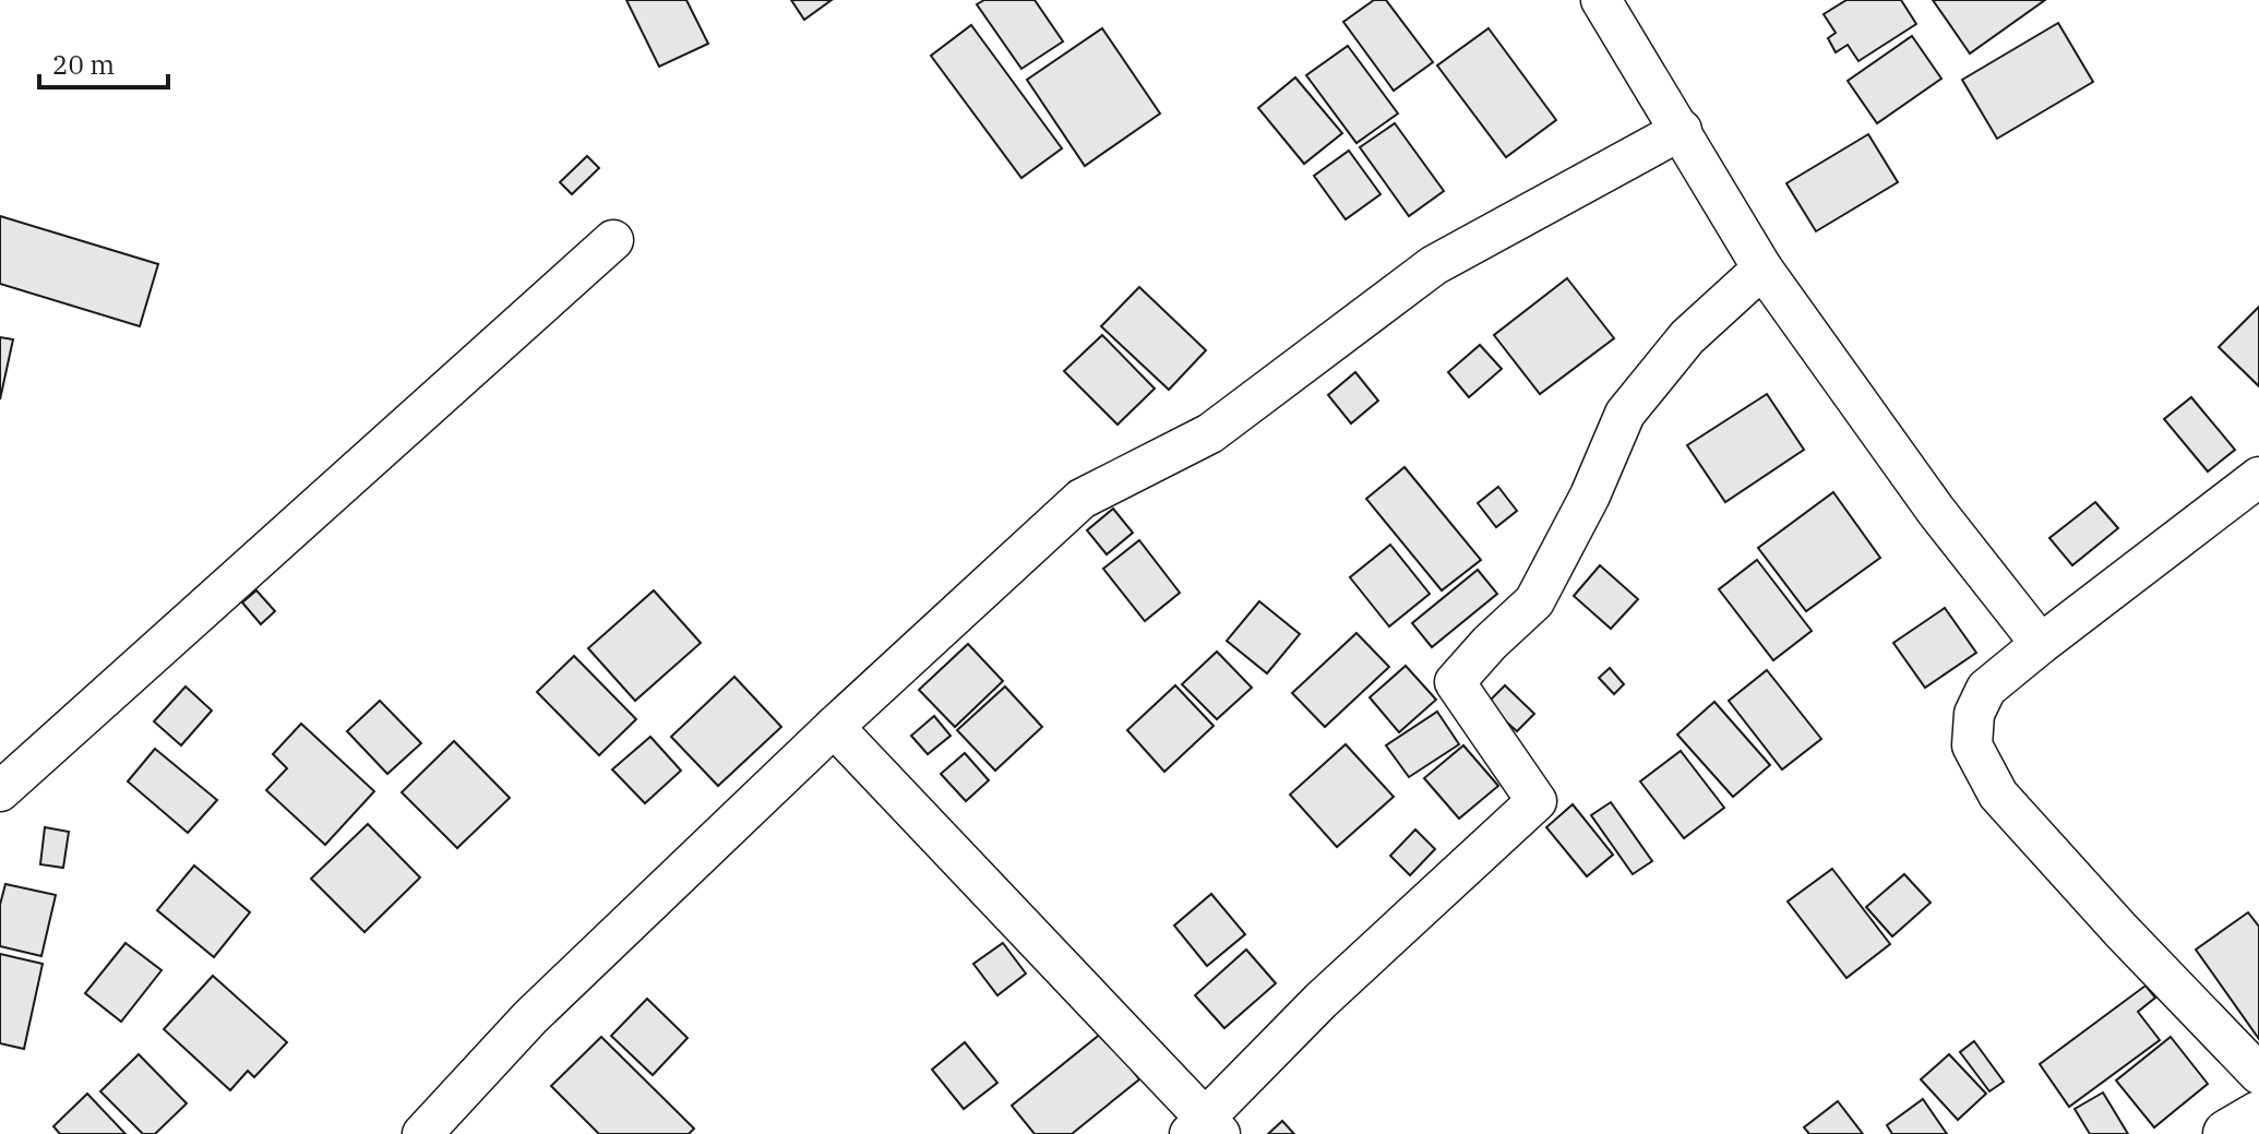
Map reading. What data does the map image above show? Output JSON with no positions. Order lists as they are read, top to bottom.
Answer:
{
  "scale_bar": "20 m"
}
